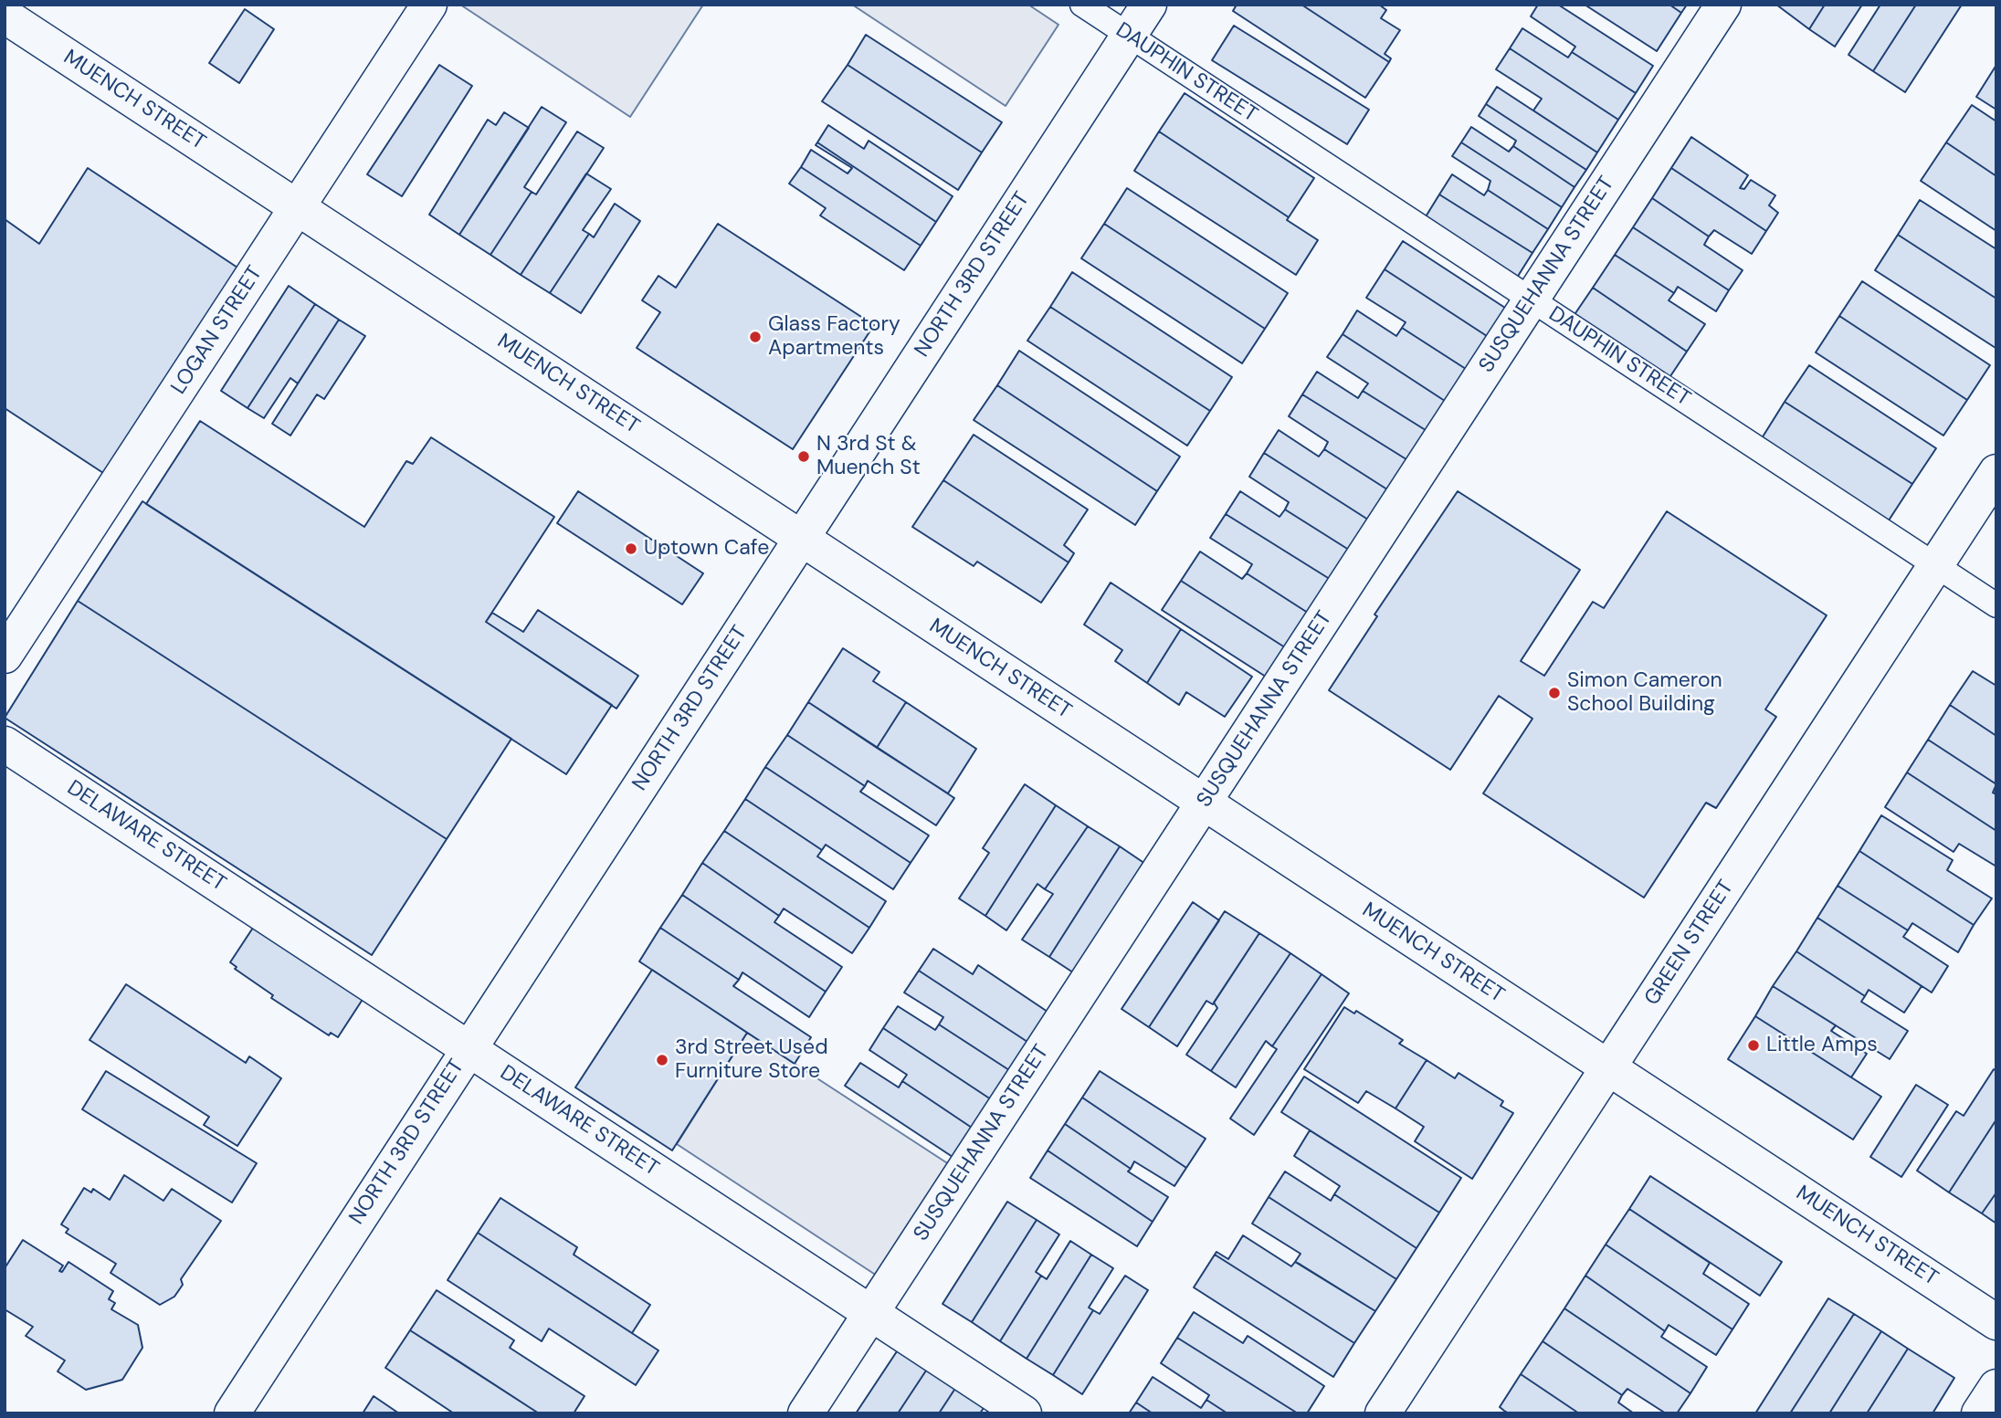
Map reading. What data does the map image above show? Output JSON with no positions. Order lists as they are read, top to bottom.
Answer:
{
  "streets": {
    "street": [
      "MUENCH STREET",
      "NORTH 3RD STREET",
      "SUSQUEHANNA STREET",
      "LOGAN STREET",
      "DELAWARE STREET",
      "GREEN STREET"
    ],
    "lane": ["DAUPHIN STREET"]
  },
  "crossings": [
    ["DAUPHIN STREET", "NORTH 3RD STREET"],
    ["DAUPHIN STREET", "SUSQUEHANNA STREET"],
    ["DAUPHIN STREET", "GREEN STREET"],
    ["MUENCH STREET", "NORTH 3RD STREET"],
    ["MUENCH STREET", "SUSQUEHANNA STREET"],
    ["MUENCH STREET", "LOGAN STREET"],
    ["MUENCH STREET", "GREEN STREET"],
    ["NORTH 3RD STREET", "DELAWARE STREET"],
    ["SUSQUEHANNA STREET", "DELAWARE STREET"]
  ],
  "places": [
    "Glass Factory Apartments",
    "N 3rd St & Muench St",
    "Uptown Cafe",
    "Simon Cameron School Building",
    "Little Amps",
    "3rd Street Used Furniture Store"
  ]
}
